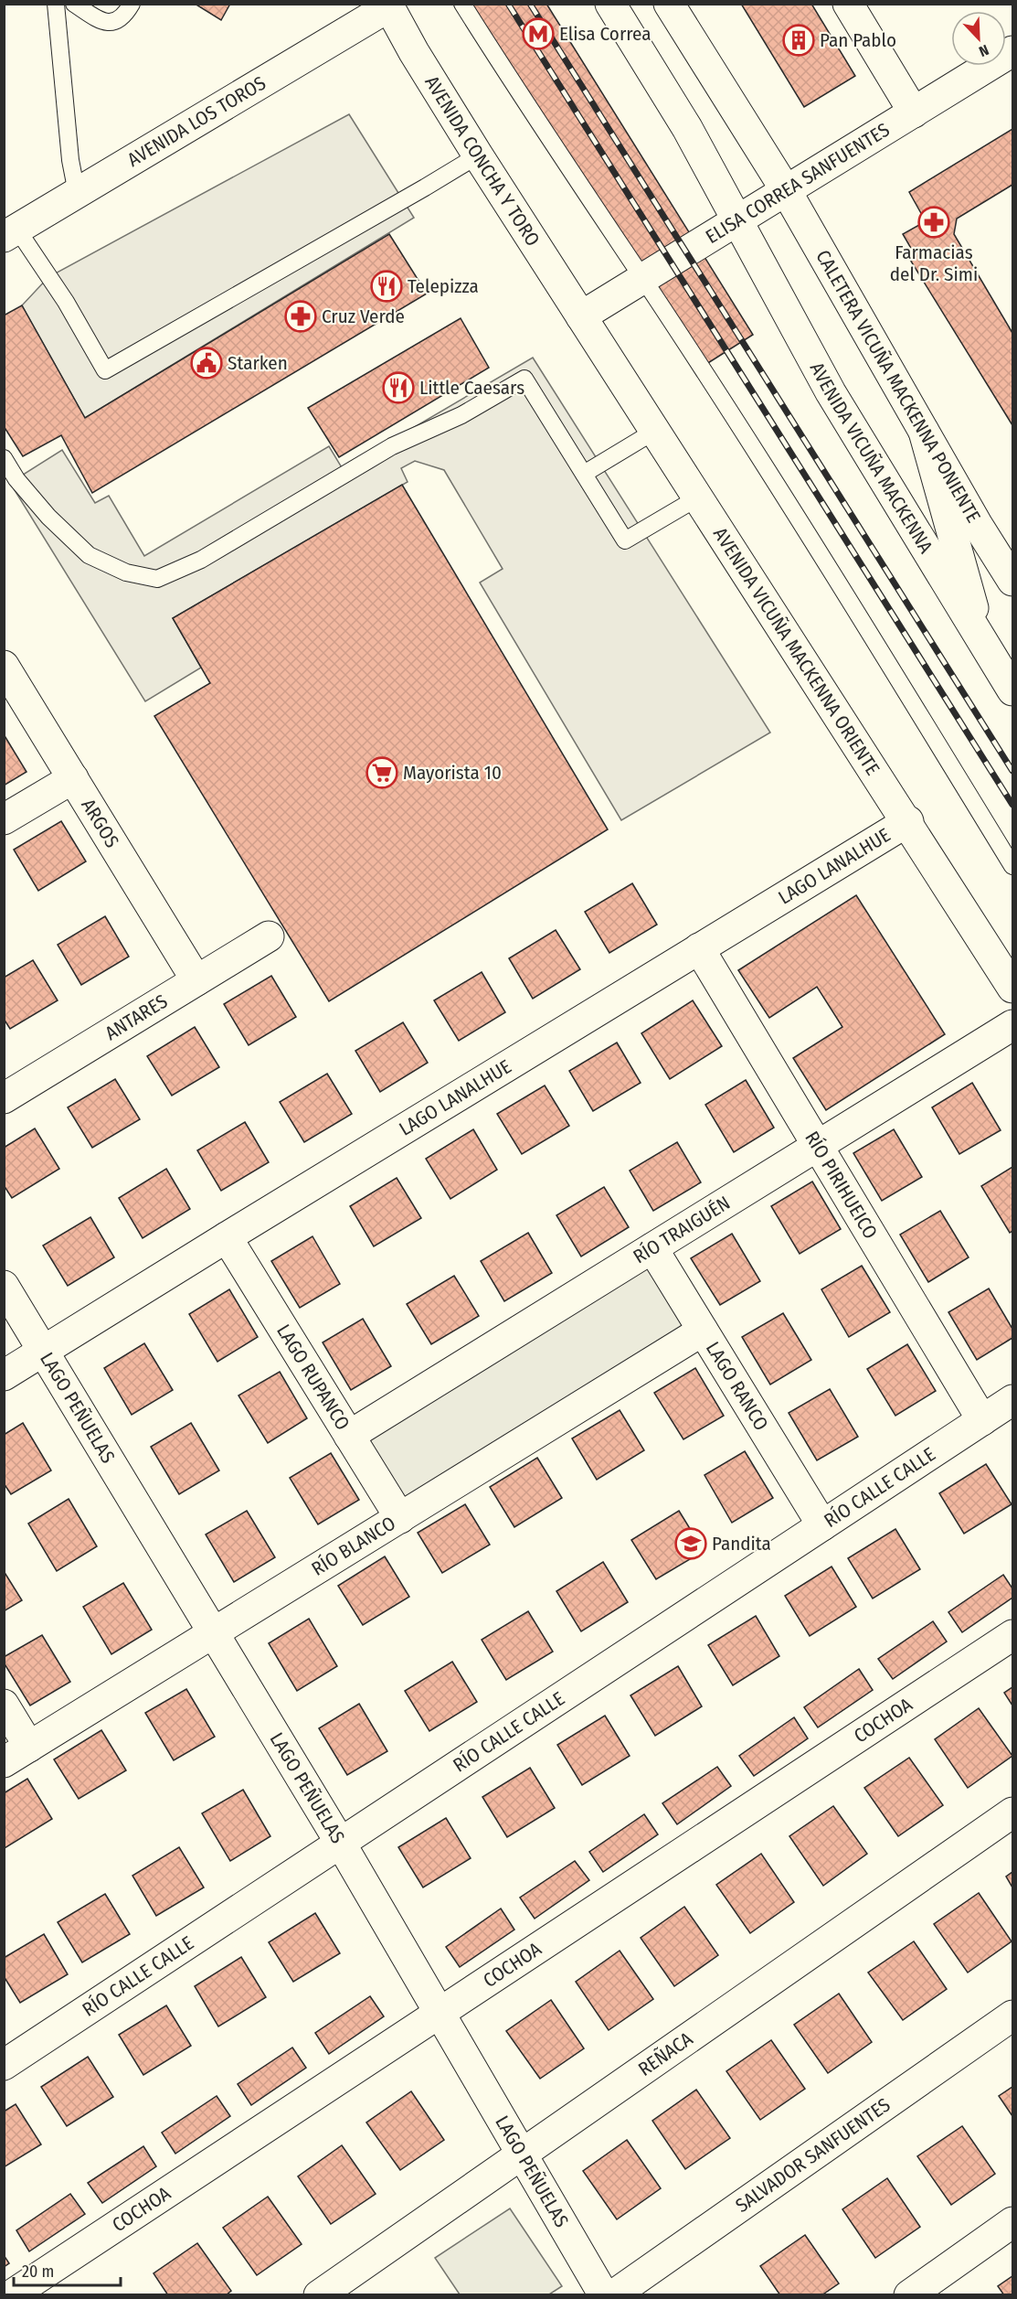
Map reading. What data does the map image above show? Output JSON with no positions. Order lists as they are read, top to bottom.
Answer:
{
  "streets": {
    "street": [
      "AVENIDA LOS TOROS",
      "AVENIDA CONCHA Y TORO",
      "ELISA CORREA SANFUENTES",
      "CALETERA VICUÑA MACKENNA PONIENTE",
      "AVENIDA VICUÑA MACKENNA",
      "AVENIDA VICUÑA MACKENNA ORIENTE",
      "ARGOS",
      "LAGO LANALHUE",
      "ANTARES",
      "RÍO PIRIHUEICO",
      "RÍO TRAIGUÉN",
      "LAGO RUPANCO",
      "LAGO RANCO",
      "LAGO PEÑUELAS",
      "RÍO CALLE CALLE",
      "RÍO BLANCO",
      "COCHOA",
      "REÑACA",
      "SALVADOR SANFUENTES"
    ]
  },
  "crossings": [
    ["AVENIDA LOS TOROS", "AVENIDA CONCHA Y TORO"],
    ["AVENIDA CONCHA Y TORO", "ELISA CORREA SANFUENTES"],
    ["AVENIDA CONCHA Y TORO", "AVENIDA VICUÑA MACKENNA ORIENTE"],
    ["ELISA CORREA SANFUENTES", "CALETERA VICUÑA MACKENNA PONIENTE"],
    ["ELISA CORREA SANFUENTES", "AVENIDA VICUÑA MACKENNA"],
    ["ELISA CORREA SANFUENTES", "AVENIDA VICUÑA MACKENNA ORIENTE"],
    ["AVENIDA VICUÑA MACKENNA ORIENTE", "LAGO LANALHUE"],
    ["ARGOS", "ANTARES"],
    ["LAGO LANALHUE", "RÍO PIRIHUEICO"],
    ["LAGO LANALHUE", "LAGO RUPANCO"],
    ["LAGO LANALHUE", "LAGO PEÑUELAS"],
    ["RÍO PIRIHUEICO", "RÍO TRAIGUÉN"],
    ["RÍO PIRIHUEICO", "RÍO CALLE CALLE"],
    ["RÍO TRAIGUÉN", "LAGO RUPANCO"],
    ["RÍO TRAIGUÉN", "LAGO RANCO"],
    ["LAGO RUPANCO", "RÍO BLANCO"],
    ["LAGO RANCO", "RÍO CALLE CALLE"],
    ["LAGO RANCO", "RÍO BLANCO"],
    ["LAGO PEÑUELAS", "RÍO CALLE CALLE"],
    ["LAGO PEÑUELAS", "RÍO BLANCO"],
    ["LAGO PEÑUELAS", "COCHOA"],
    ["LAGO PEÑUELAS", "REÑACA"]
  ],
  "places": {
    "metro station": ["Elisa Correa"],
    "building": ["Pan Pablo"],
    "pharmacy": ["Farmacias del Dr. Simi", "Cruz Verde"],
    "restaurant": ["Telepizza", "Little Caesars"],
    "public building": ["Starken"],
    "supermarket": ["Mayorista 10"],
    "school or university": ["Pandita"]
  },
  "scale_bar": "20 m",
  "north": "bottom right"
}
